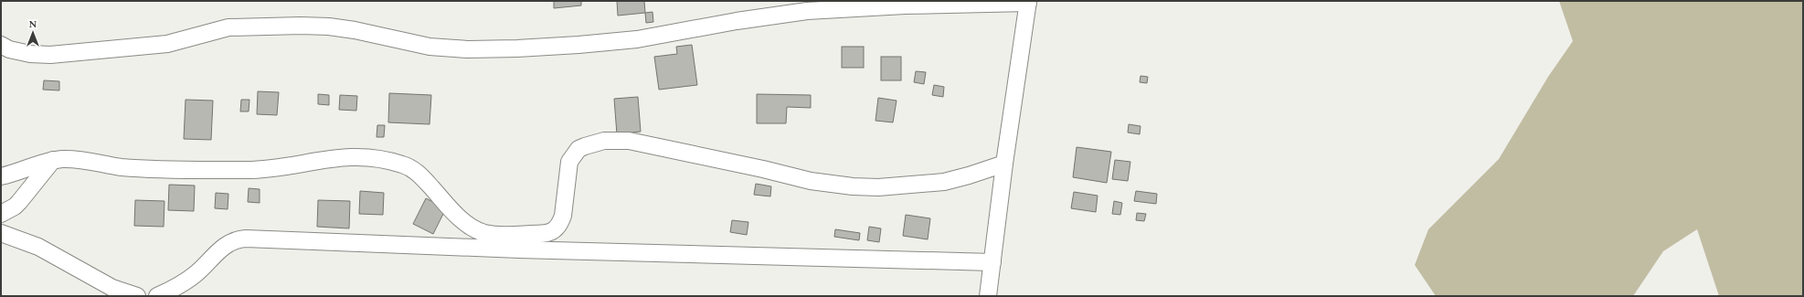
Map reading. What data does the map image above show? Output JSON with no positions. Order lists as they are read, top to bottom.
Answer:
{
  "north": "top"
}
